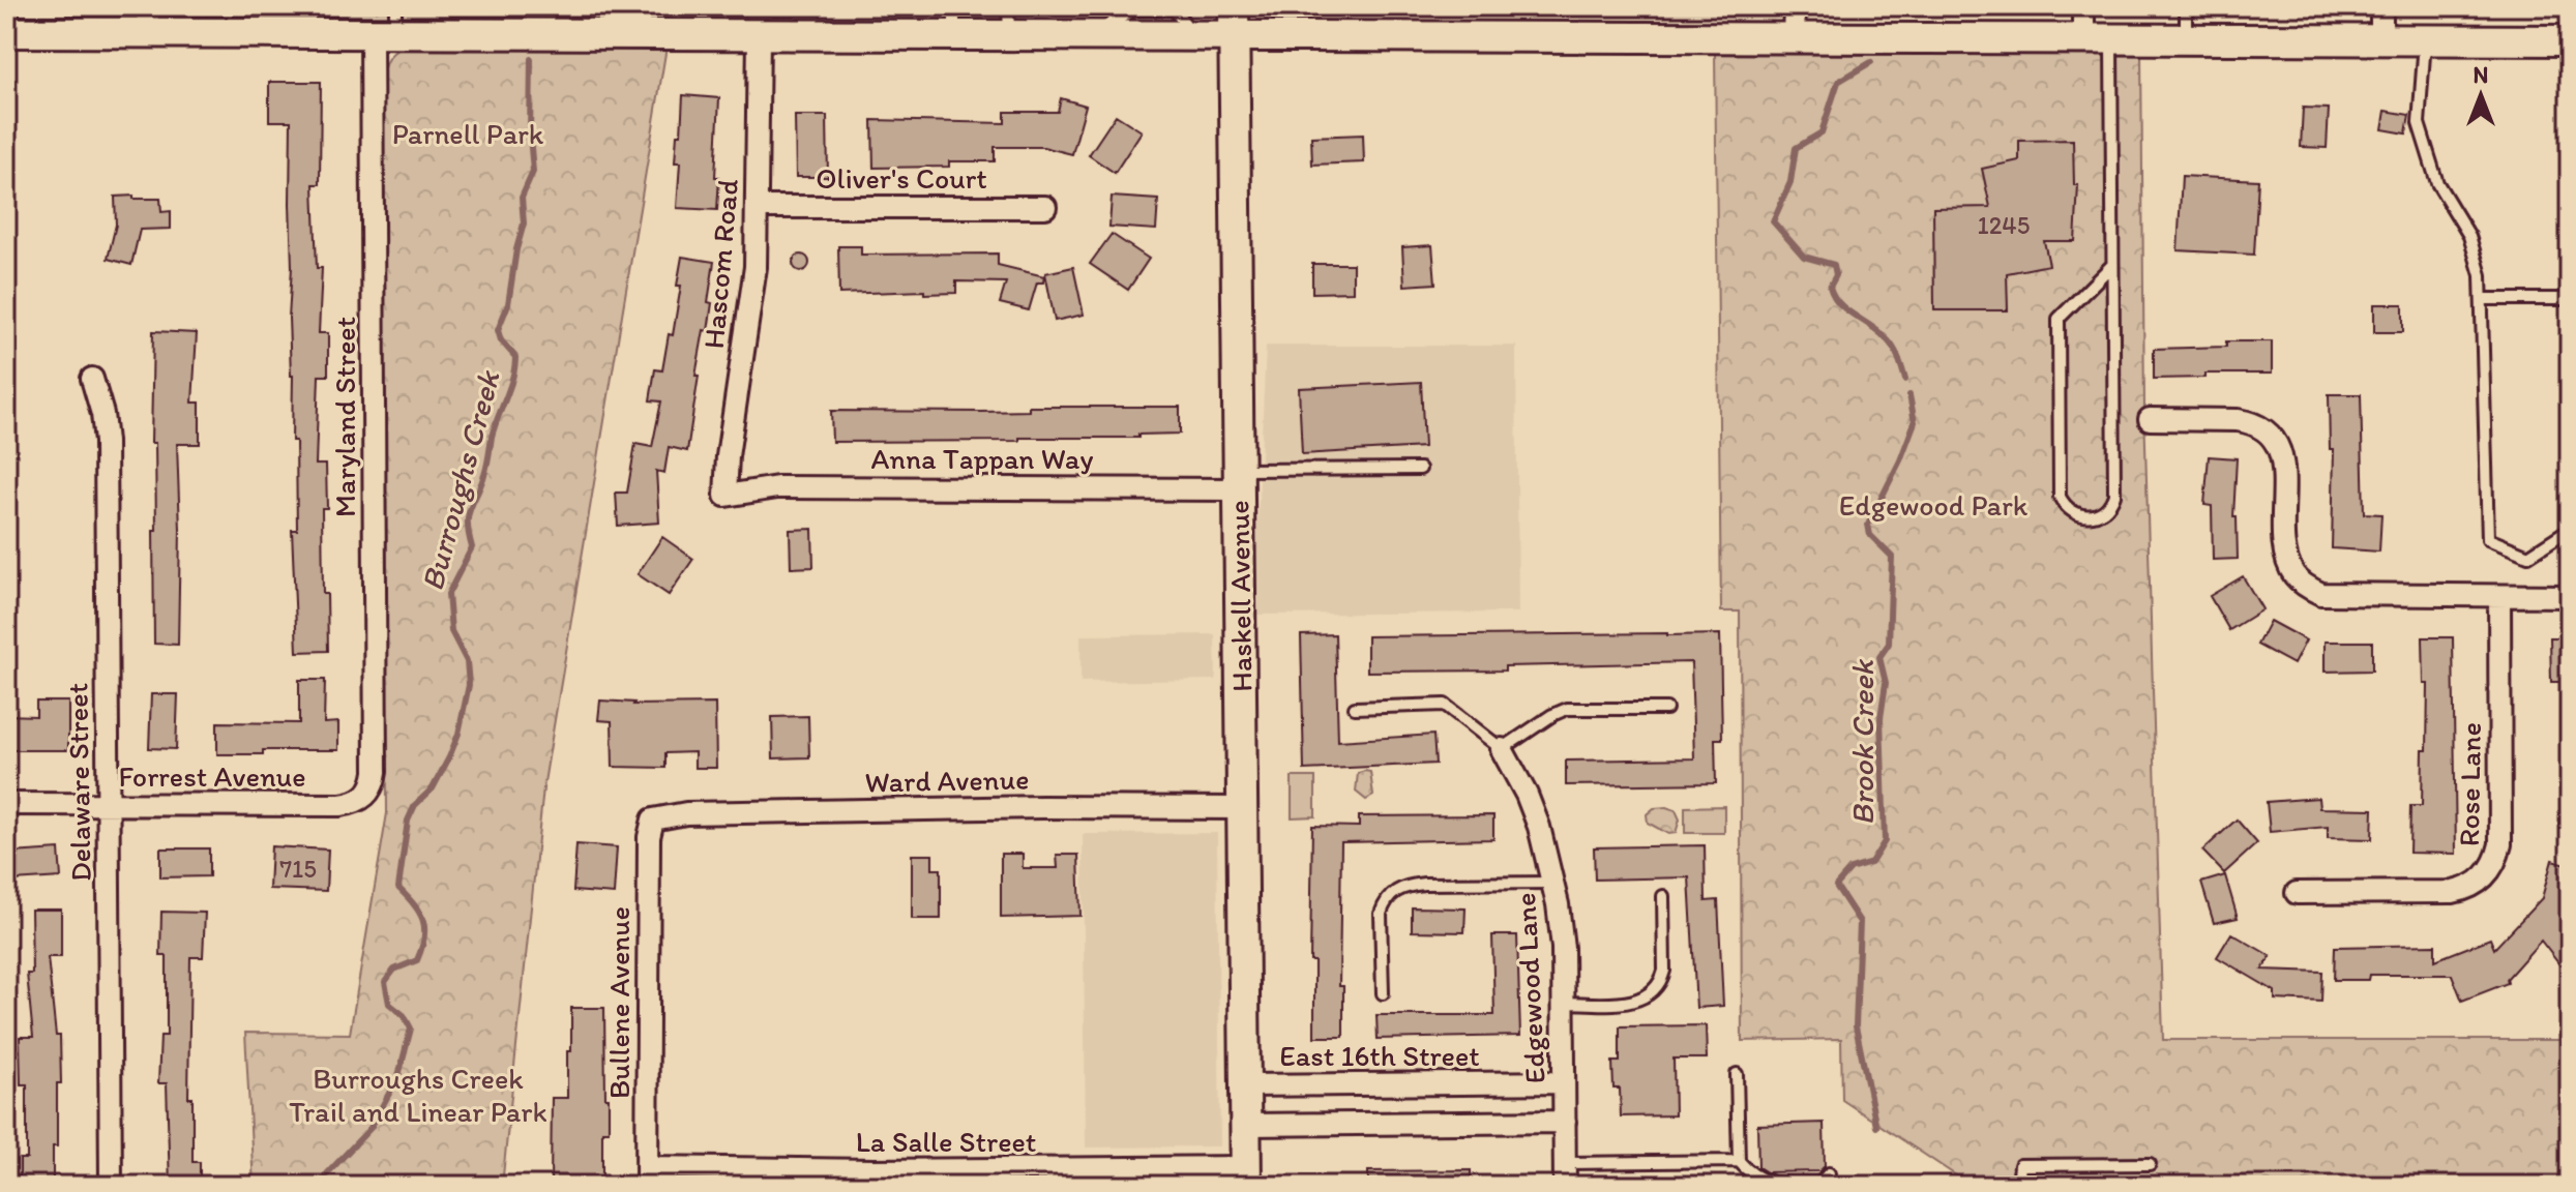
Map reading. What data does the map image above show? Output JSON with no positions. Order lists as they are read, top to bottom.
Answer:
{
  "streets": {
    "main road": ["Haskell Avenue"],
    "street": [
      "Oliver's Court",
      "Hascom Road",
      "Maryland Street",
      "Anna Tappan Way",
      "Forrest Avenue",
      "Ward Avenue",
      "Delaware Street",
      "Rose Lane",
      "Edgewood Lane",
      "Bullene Avenue",
      "East 16th Street",
      "La Salle Street"
    ]
  },
  "crossings": [
    ["Oliver's Court", "Hascom Road"],
    ["Hascom Road", "Anna Tappan Way"],
    ["Maryland Street", "Forrest Avenue"],
    ["Anna Tappan Way", "Haskell Avenue"],
    ["Haskell Avenue", "Ward Avenue"],
    ["Haskell Avenue", "East 16th Street"],
    ["Haskell Avenue", "La Salle Street"],
    ["Forrest Avenue", "Delaware Street"],
    ["Ward Avenue", "Bullene Avenue"],
    ["Edgewood Lane", "East 16th Street"],
    ["Bullene Avenue", "La Salle Street"]
  ],
  "water": ["Burroughs Creek", "Brook Creek"],
  "parks": ["Parnell Park", "Edgewood Park", "Burroughs Creek Trail and Linear Park"],
  "house_numbers": ["1245", "715"],
  "north": "top"
}
